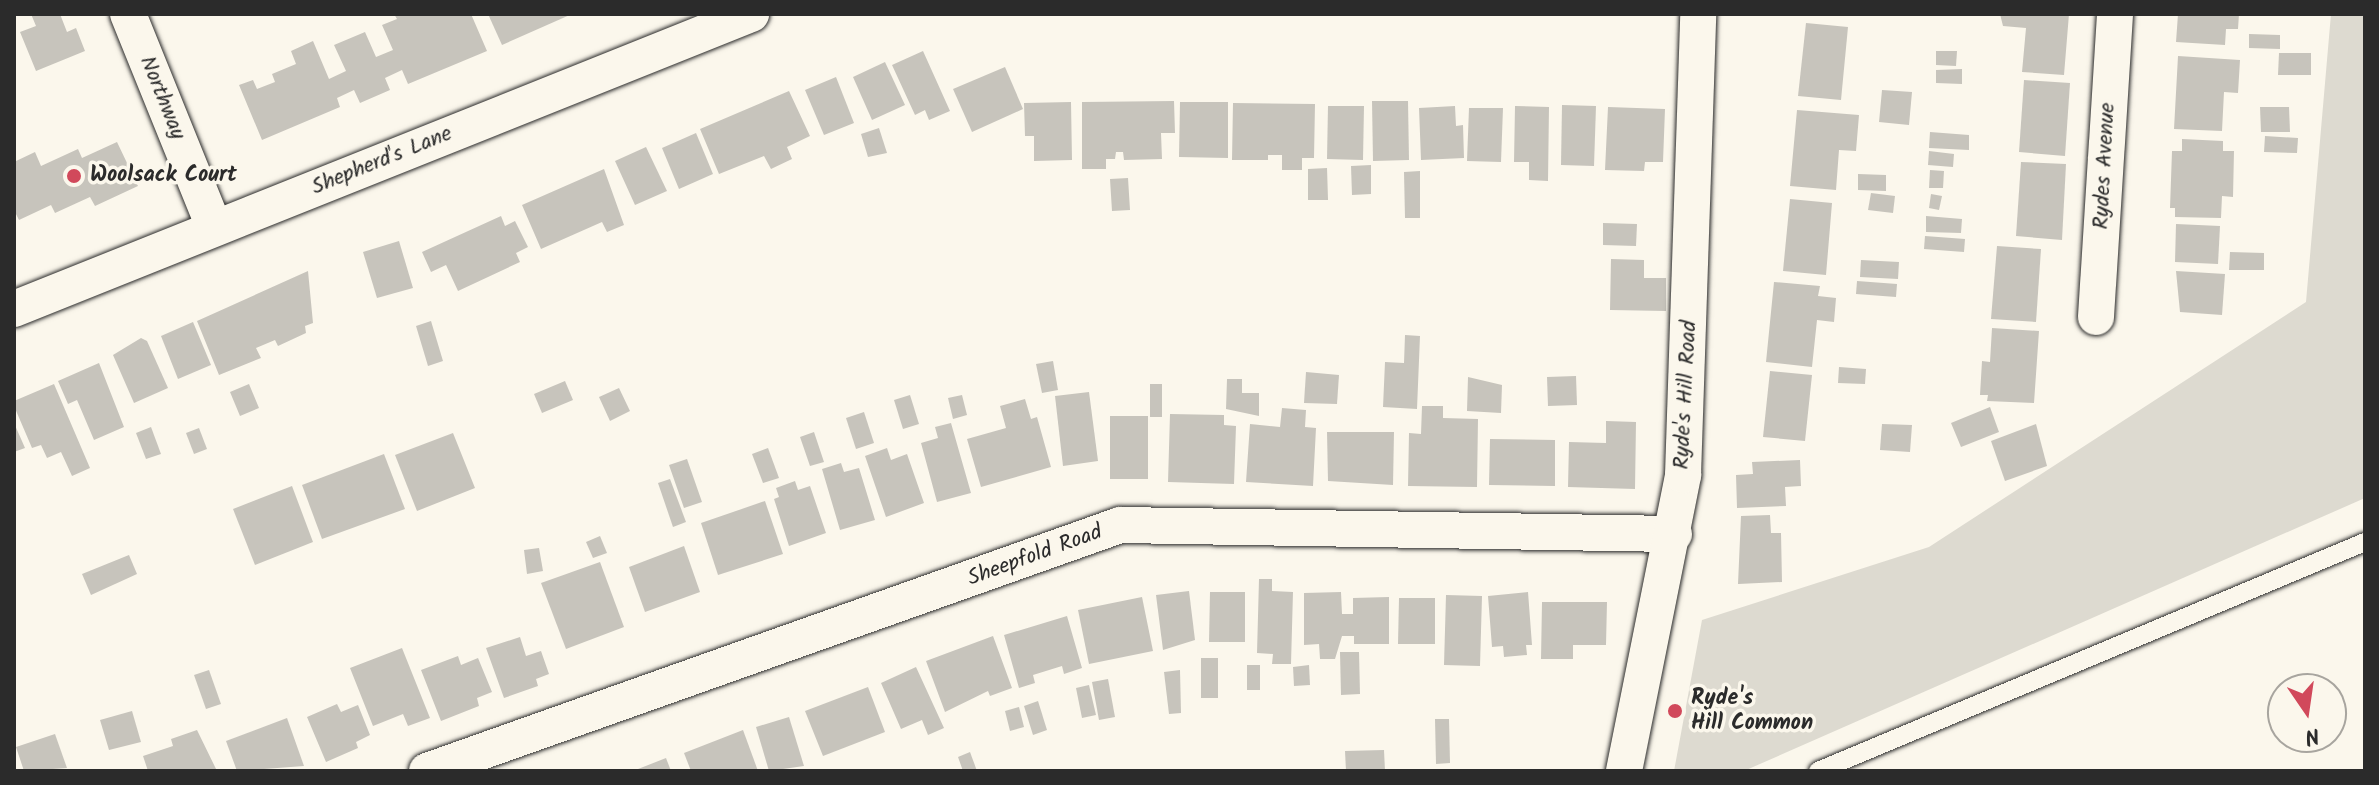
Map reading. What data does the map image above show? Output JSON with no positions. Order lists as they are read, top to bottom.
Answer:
{
  "streets": {
    "street": [
      "Northway",
      "Shepherd's Lane",
      "Rydes Avenue",
      "Ryde's Hill Road",
      "Sheepfold Road"
    ]
  },
  "crossings": [
    ["Northway", "Shepherd's Lane"],
    ["Ryde's Hill Road", "Sheepfold Road"]
  ],
  "places": ["Woolsack Court", "Ryde's Hill Common"],
  "north": "bottom"
}
